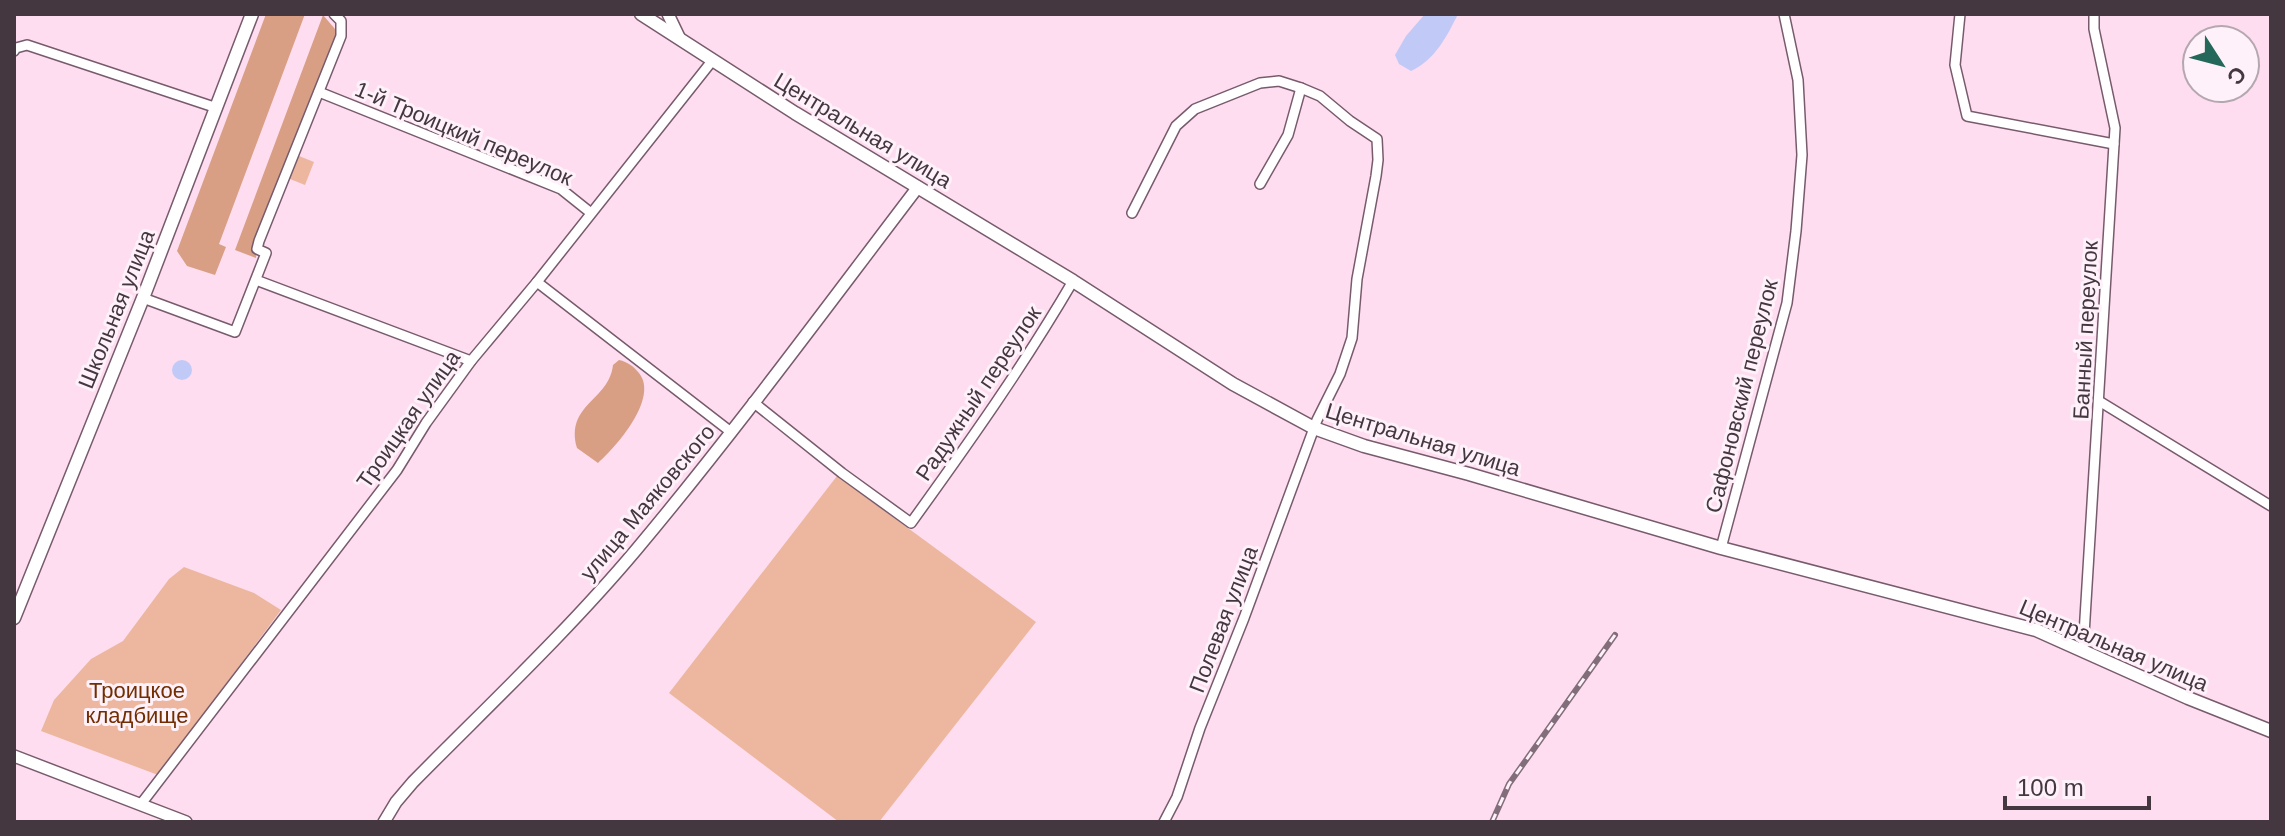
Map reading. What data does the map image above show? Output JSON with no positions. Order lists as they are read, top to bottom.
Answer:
{
  "streets": {
    "main road": ["Центральная улица", "Школьная улица"],
    "street": [
      "1-й Троицкий переулок",
      "Банный переулок",
      "Радужный переулок",
      "Сафоновский переулок",
      "Троицкая улица",
      "улица Маяковского",
      "Полевая улица"
    ]
  },
  "crossings": [
    ["Центральная улица", "Банный переулок"],
    ["Центральная улица", "Радужный переулок"],
    ["Центральная улица", "Сафоновский переулок"],
    ["Центральная улица", "Троицкая улица"],
    ["Центральная улица", "улица Маяковского"],
    ["Центральная улица", "Полевая улица"],
    ["1-й Троицкий переулок", "Троицкая улица"],
    ["Радужный переулок", "улица Маяковского"]
  ],
  "parks": ["Троицкое кладбище"],
  "scale_bar": "100 m",
  "north": "bottom right"
}
